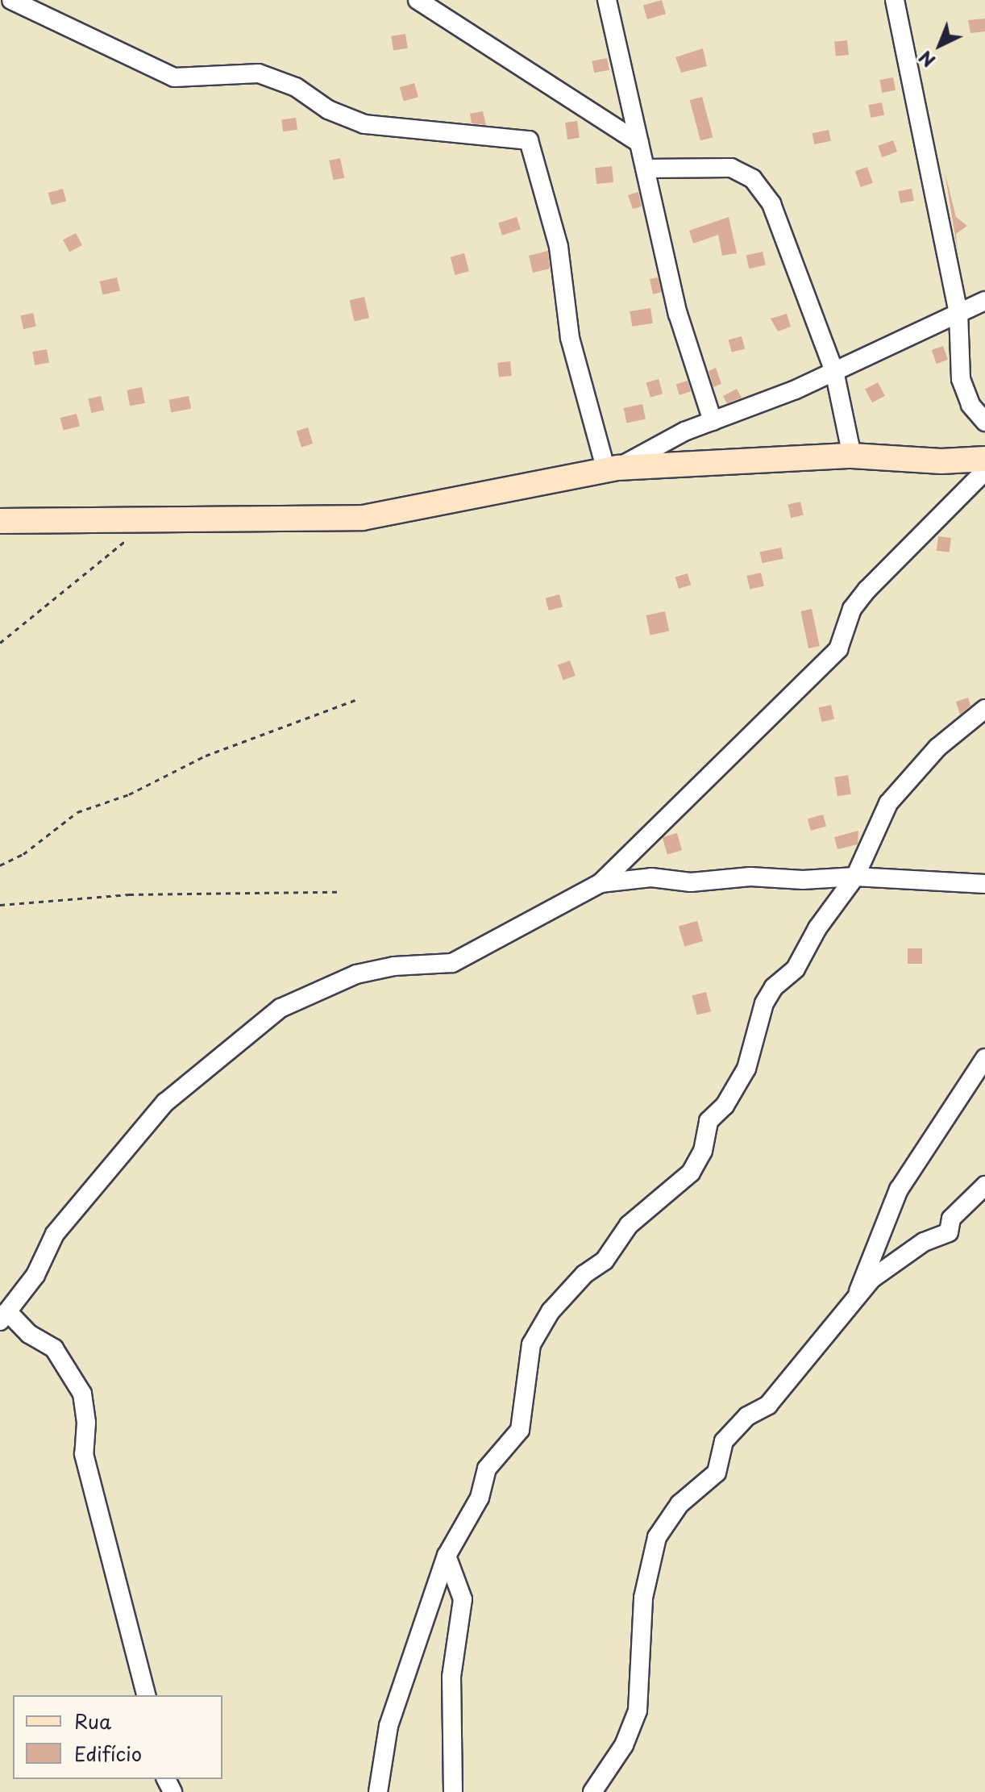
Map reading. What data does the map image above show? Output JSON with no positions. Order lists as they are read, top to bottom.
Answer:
{
  "legend": ["Rua", "Edifício"],
  "north": "bottom left"
}
